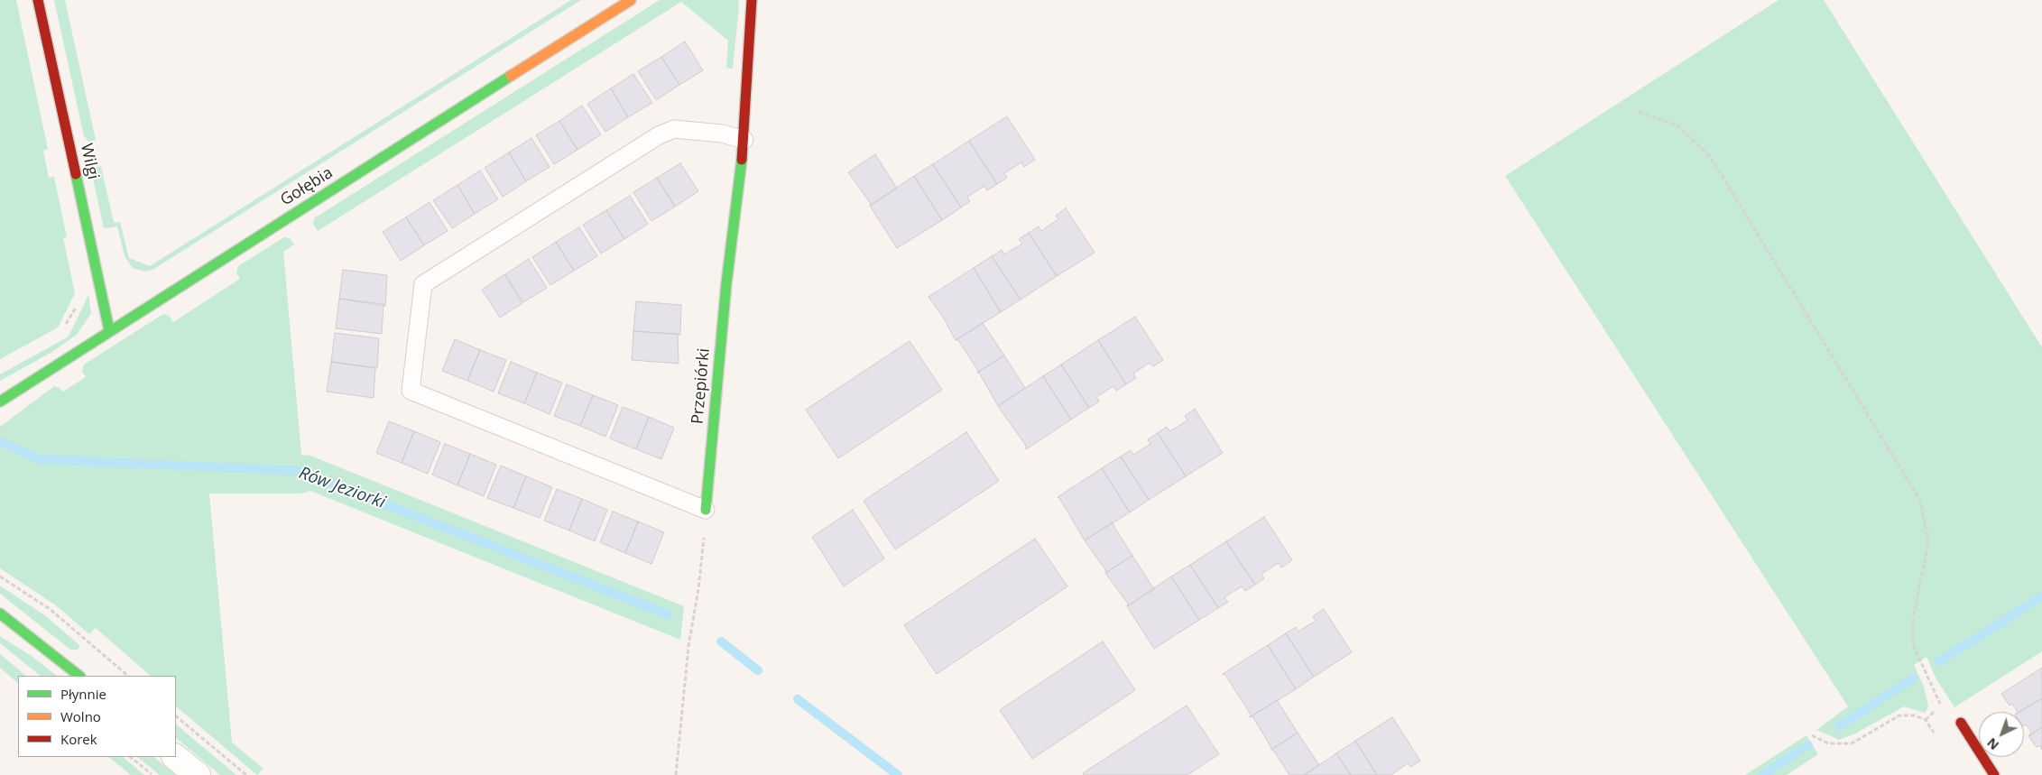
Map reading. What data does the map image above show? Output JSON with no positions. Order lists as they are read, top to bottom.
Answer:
{
  "streets": {
    "street": ["Wilgi", "Gołębia", "Przepiórki"]
  },
  "crossings": [
    ["Wilgi", "Gołębia"]
  ],
  "water": ["Rów Jeziorki"],
  "legend": ["Płynnie", "Wolno", "Korek"],
  "north": "bottom left"
}
